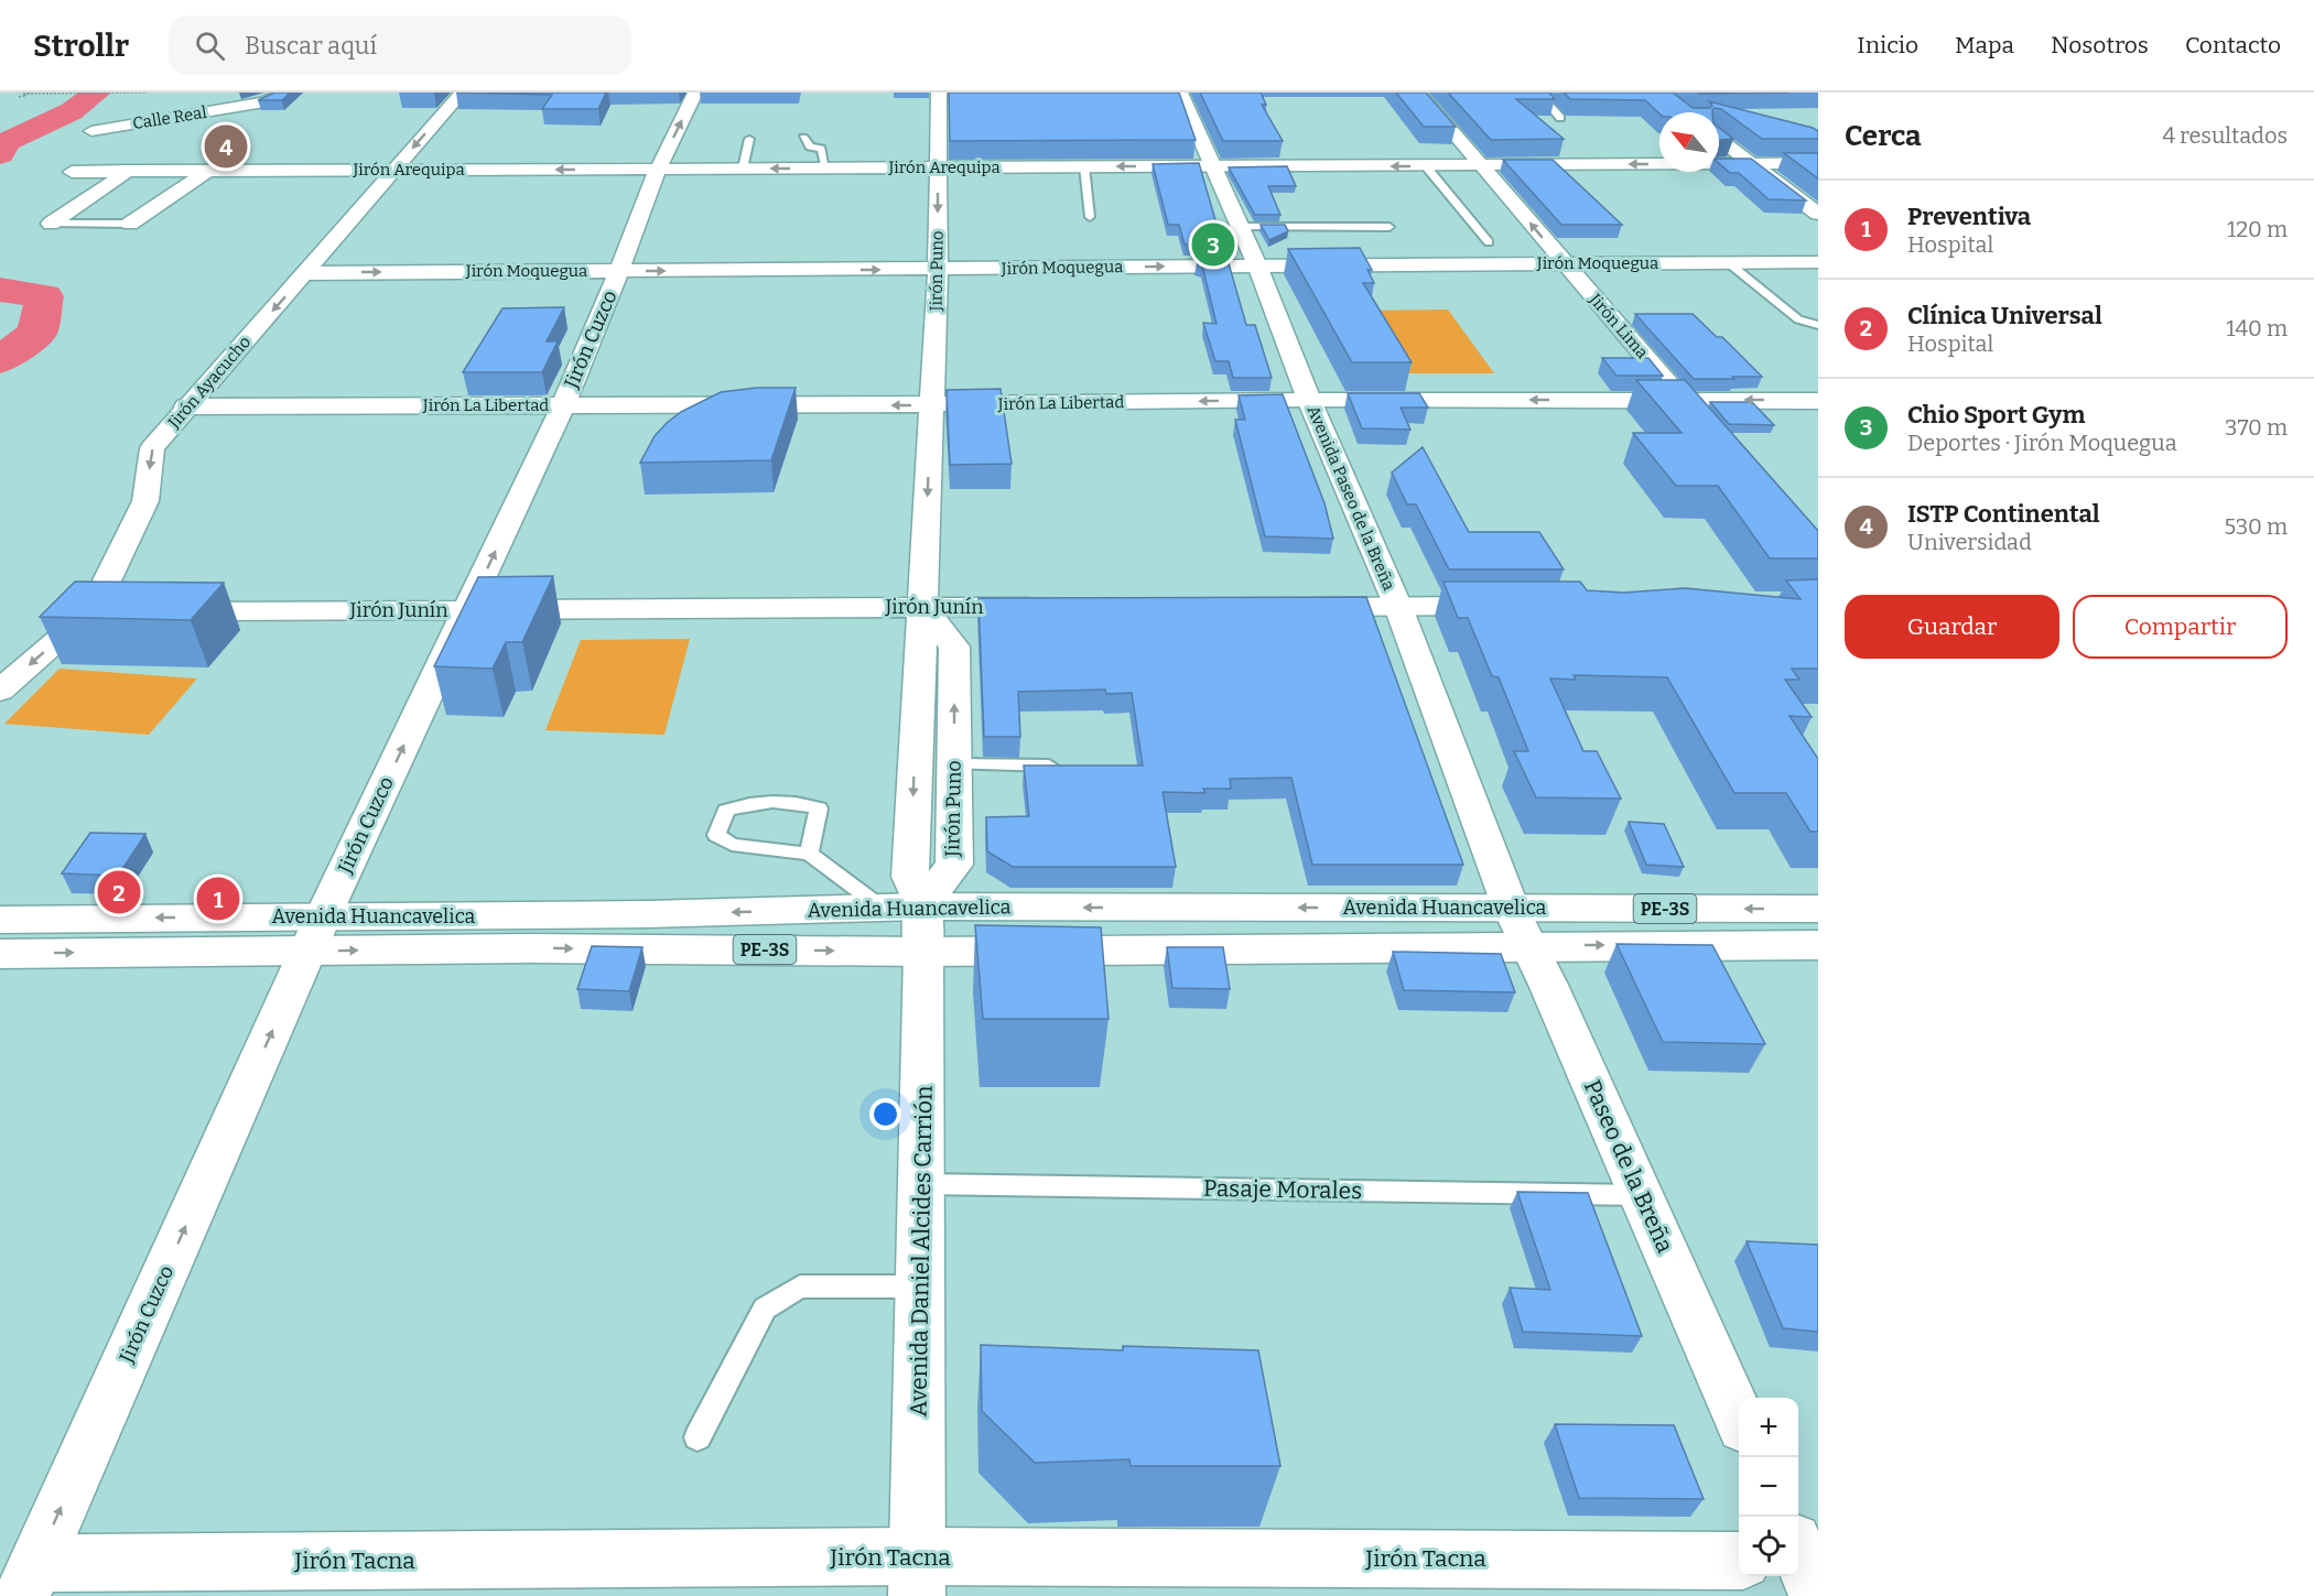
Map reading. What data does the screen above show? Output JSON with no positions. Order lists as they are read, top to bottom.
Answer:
{
  "streets": {
    "main road": [
      "Calle Real",
      "Jirón Arequipa",
      "Jirón Moquegua",
      "Jirón Puno",
      "Jirón Lima",
      "Jirón Cuzco",
      "Jirón Ayacucho",
      "Jirón La Libertad",
      "Avenida Paseo de la Breña",
      "Jirón Junín",
      "Avenida Huancavelica",
      "PE-3S",
      "Paseo de la Breña",
      "Avenida Daniel Alcides Carrión",
      "Jirón Tacna"
    ],
    "lane": ["Pasaje Morales"]
  },
  "crossings": [
    ["Jirón Arequipa", "Jirón Puno"],
    ["Jirón Arequipa", "Jirón Lima"],
    ["Jirón Arequipa", "Jirón Cuzco"],
    ["Jirón Arequipa", "Jirón Ayacucho"],
    ["Jirón Arequipa", "Avenida Paseo de la Breña"],
    ["Jirón Moquegua", "Jirón Puno"],
    ["Jirón Moquegua", "Jirón Lima"],
    ["Jirón Moquegua", "Jirón Cuzco"],
    ["Jirón Moquegua", "Jirón Ayacucho"],
    ["Jirón Moquegua", "Avenida Paseo de la Breña"],
    ["Jirón Puno", "Jirón La Libertad"],
    ["Jirón Puno", "Jirón Junín"],
    ["Jirón Puno", "Avenida Huancavelica"],
    ["Jirón Puno", "Avenida Daniel Alcides Carrión"],
    ["Jirón Lima", "Jirón La Libertad"],
    ["Jirón Cuzco", "Jirón La Libertad"],
    ["Jirón Cuzco", "Jirón Junín"],
    ["Jirón Cuzco", "Avenida Huancavelica"],
    ["Jirón Cuzco", "Jirón Tacna"],
    ["Jirón Ayacucho", "Jirón La Libertad"],
    ["Jirón La Libertad", "Avenida Paseo de la Breña"],
    ["Avenida Paseo de la Breña", "Avenida Huancavelica"],
    ["Avenida Paseo de la Breña", "Paseo de la Breña"],
    ["Avenida Huancavelica", "Paseo de la Breña"],
    ["Avenida Huancavelica", "Avenida Daniel Alcides Carrión"],
    ["Paseo de la Breña", "Pasaje Morales"],
    ["Pasaje Morales", "Avenida Daniel Alcides Carrión"],
    ["Avenida Daniel Alcides Carrión", "Jirón Tacna"]
  ],
  "one_way": [
    "Jirón Arequipa",
    "Jirón Moquegua",
    "Jirón Cuzco",
    "Jirón Ayacucho",
    "Jirón La Libertad"
  ],
  "north": "top left",
  "page": {
    "header": "Strollr",
    "search": "Buscar aquí",
    "nav": [
      "Inicio",
      "Mapa",
      "Nosotros",
      "Contacto"
    ],
    "heading": ["Cerca", "4 resultados"],
    "pins": [
      "4",
      "3",
      "2",
      "1"
    ],
    "list": [
      {
        "mark": "1",
        "name": "Preventiva",
        "note": "Hospital",
        "value": "120 m"
      },
      {
        "mark": "2",
        "name": "Clínica Universal",
        "note": "Hospital",
        "value": "140 m"
      },
      {
        "mark": "3",
        "name": "Chio Sport Gym",
        "note": "Deportes · Jirón Moquegua",
        "value": "370 m"
      },
      {
        "mark": "4",
        "name": "ISTP Continental",
        "note": "Universidad",
        "value": "530 m"
      }
    ],
    "buttons": ["Guardar", "Compartir"],
    "map_buttons": ["+", "−"]
  }
}
